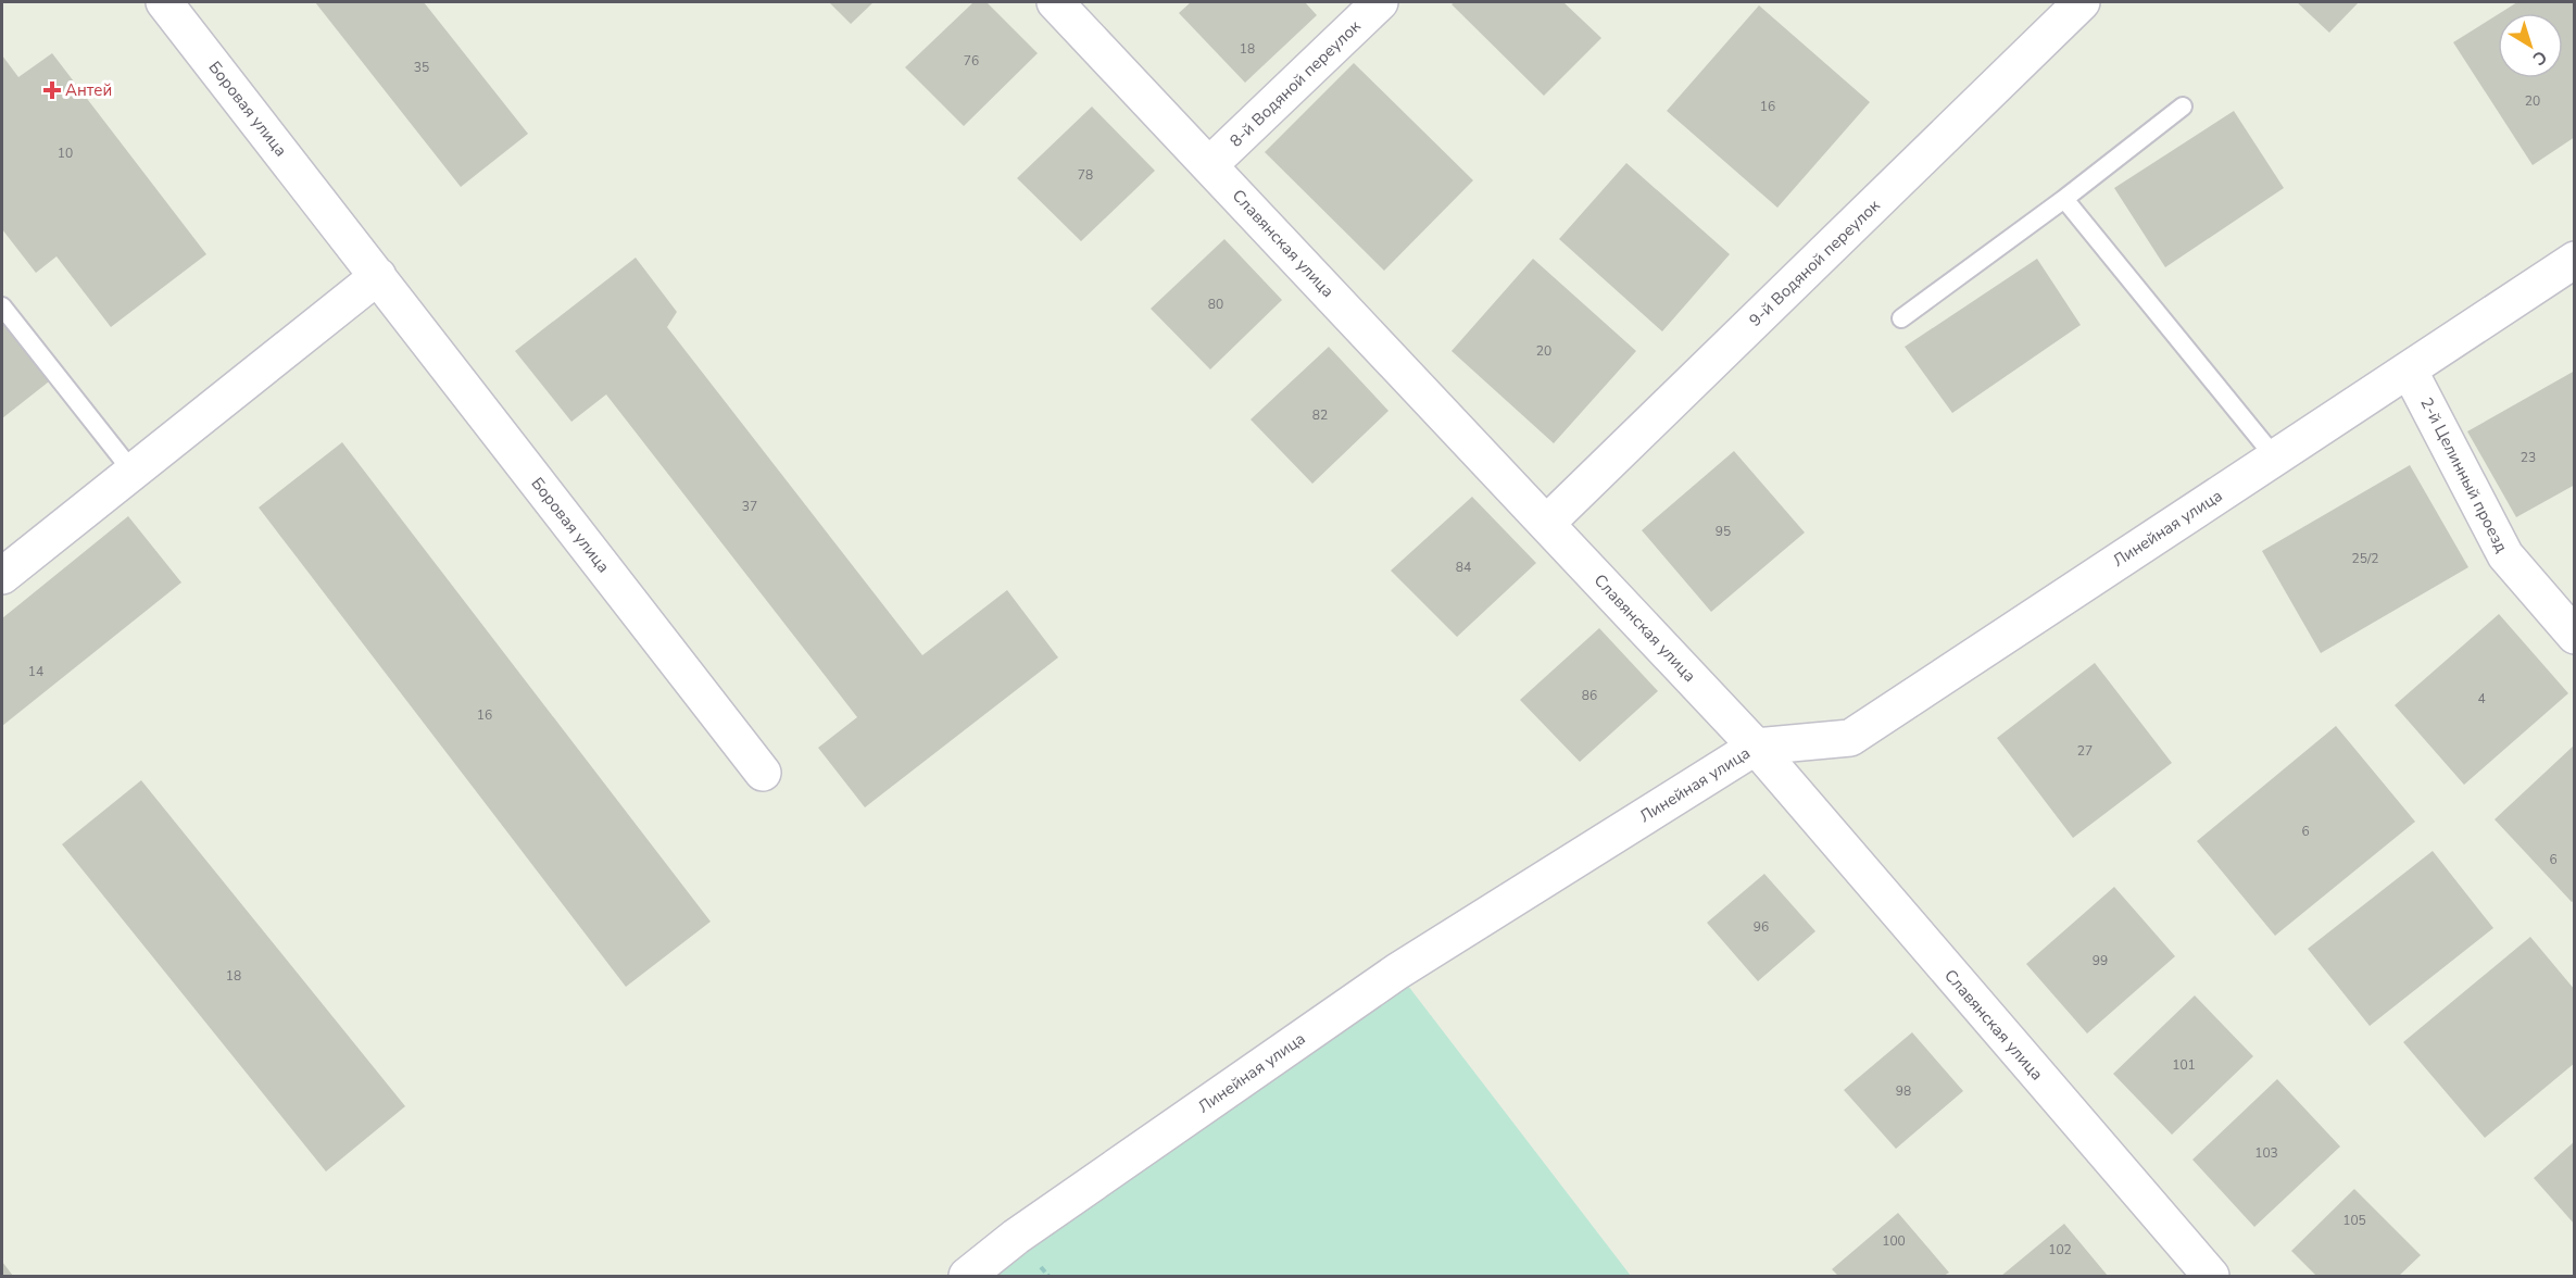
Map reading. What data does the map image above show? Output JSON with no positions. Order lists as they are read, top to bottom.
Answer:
{
  "streets": {
    "street": [
      "8-й Водяной переулок",
      "Боровая улица",
      "Славянская улица",
      "9-й Водяной переулок",
      "2-й Целинный проезд",
      "Линейная улица"
    ]
  },
  "crossings": [
    ["8-й Водяной переулок", "Славянская улица"],
    ["Славянская улица", "9-й Водяной переулок"],
    ["Славянская улица", "Линейная улица"],
    ["2-й Целинный проезд", "Линейная улица"]
  ],
  "places": {
    "health": ["Антей"]
  },
  "house_numbers": [
    "18",
    "76",
    "35",
    "20",
    "16",
    "10",
    "78",
    "80",
    "20",
    "82",
    "23",
    "37",
    "95",
    "25/2",
    "84",
    "14",
    "86",
    "4",
    "16",
    "27",
    "6",
    "6",
    "96",
    "99",
    "18",
    "101",
    "98",
    "103",
    "105",
    "100",
    "102"
  ],
  "north": "bottom right"
}
